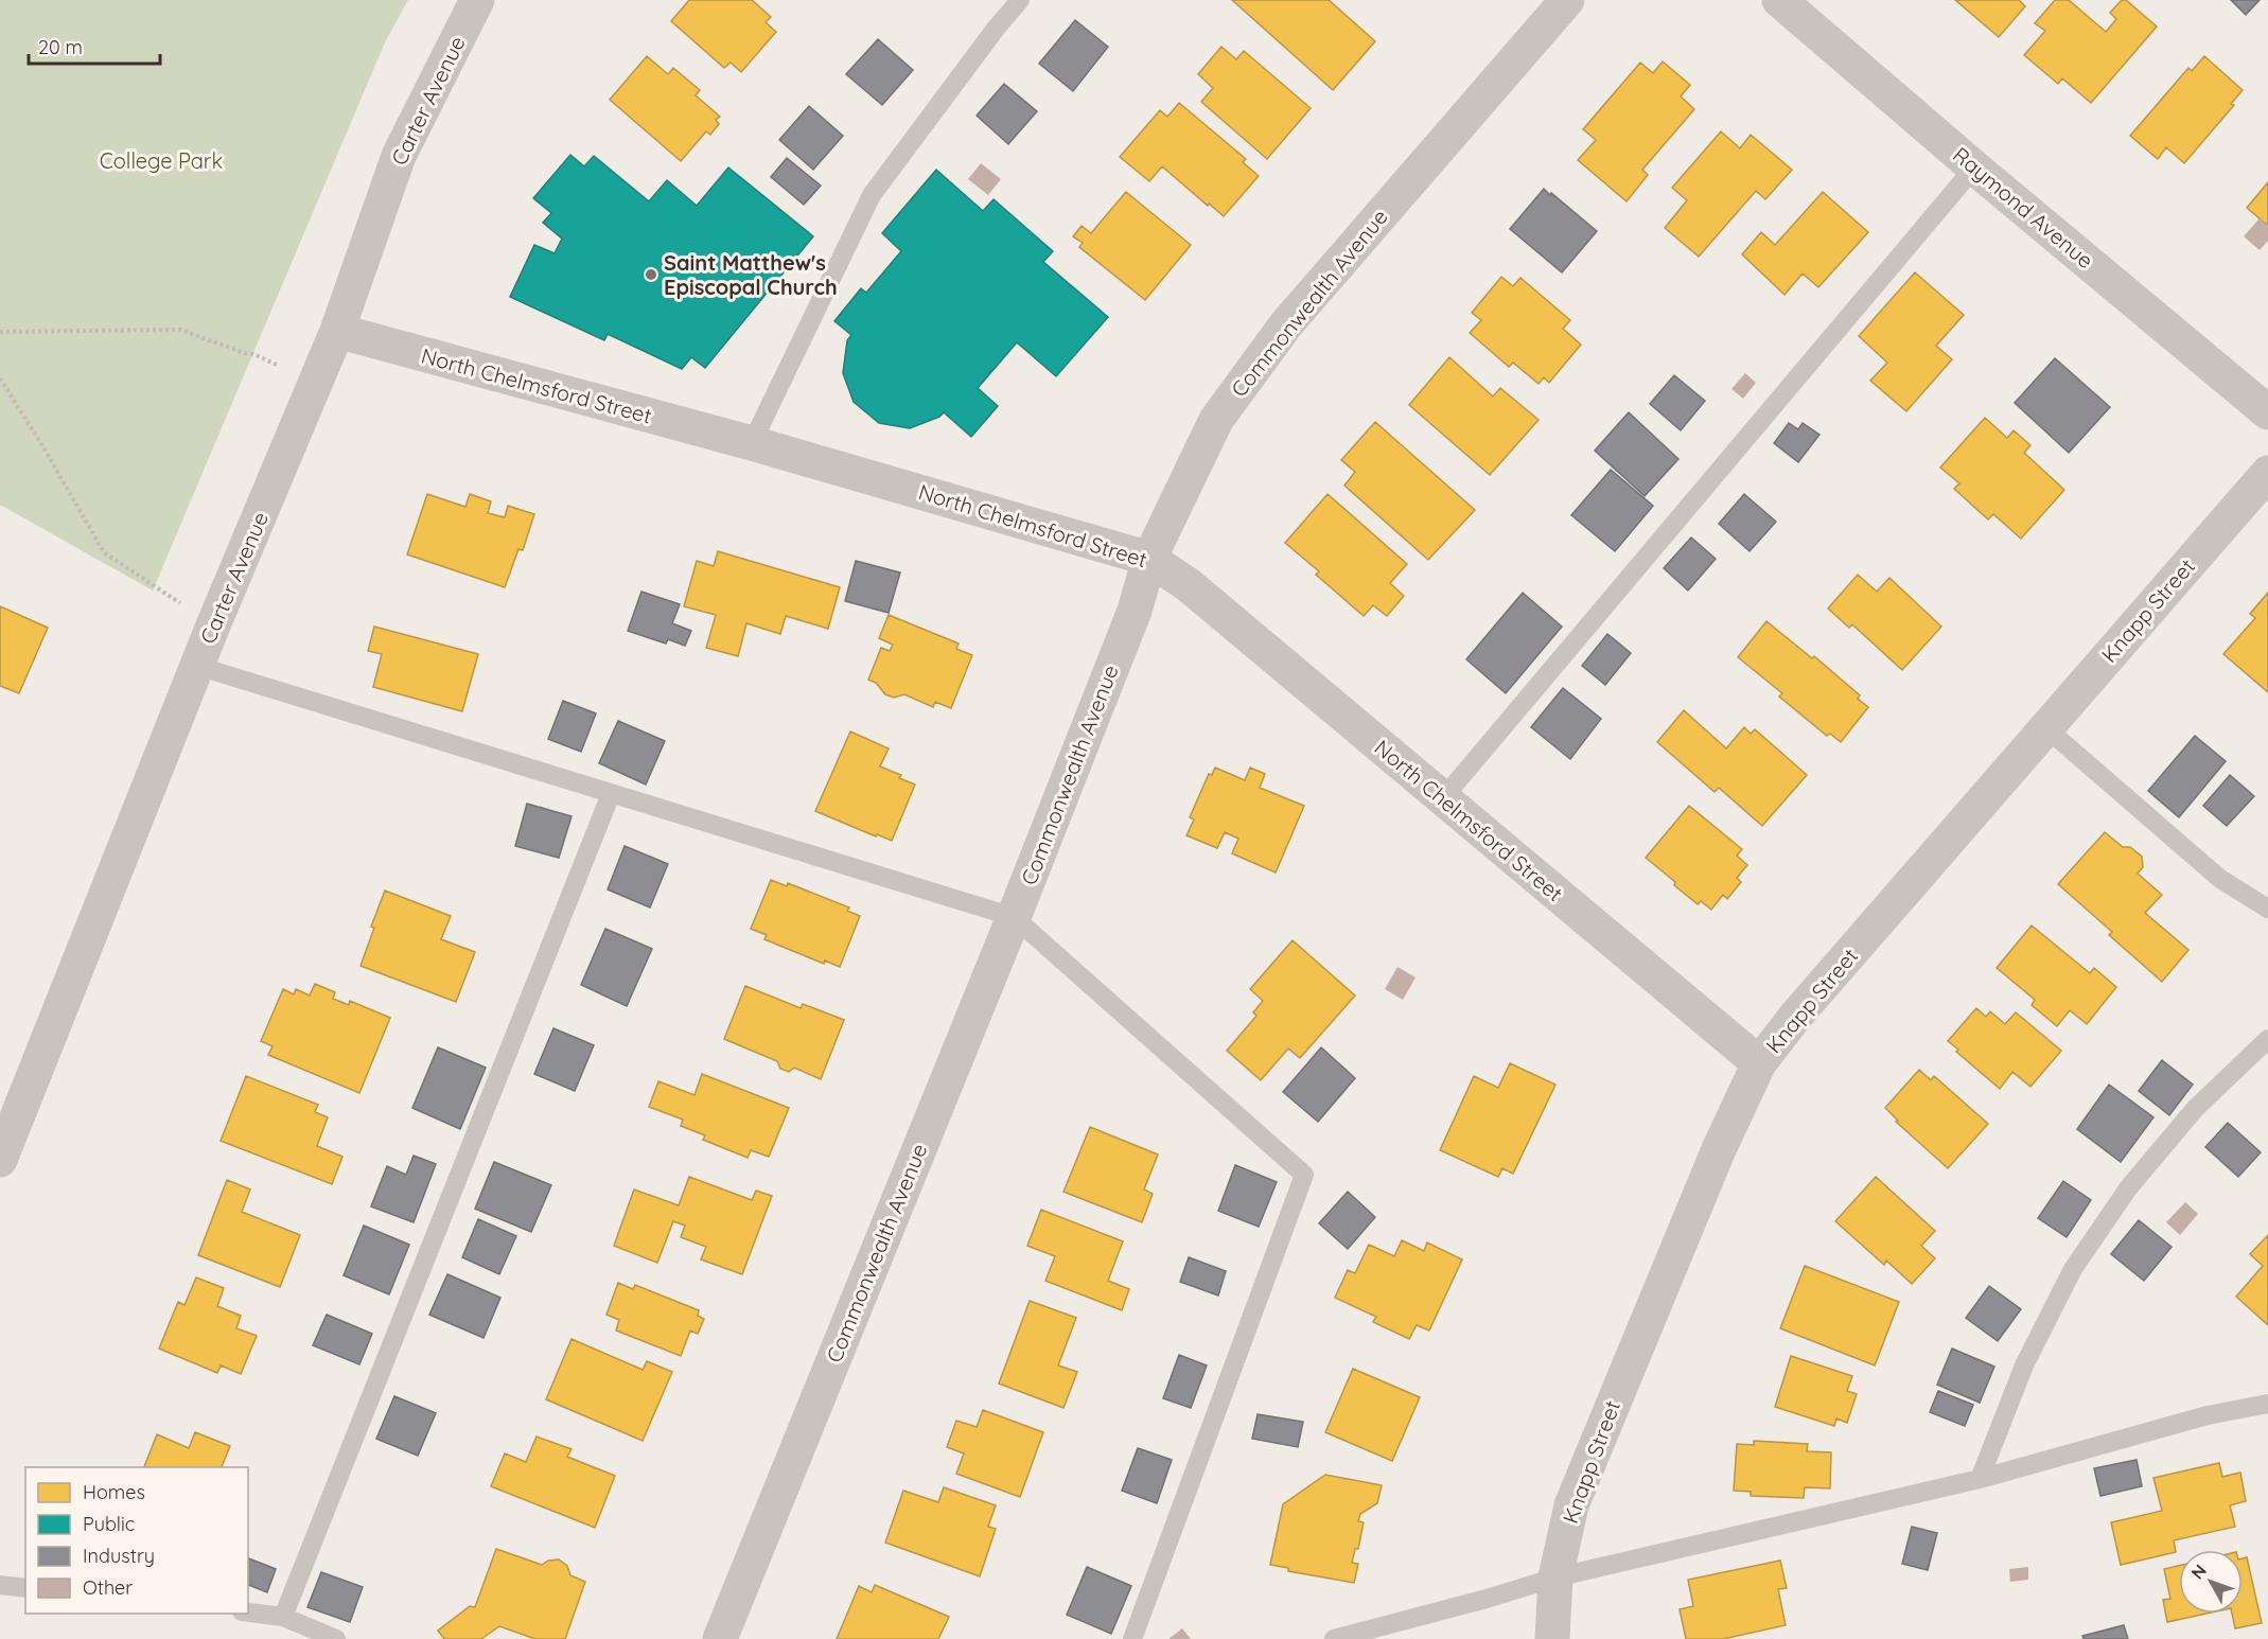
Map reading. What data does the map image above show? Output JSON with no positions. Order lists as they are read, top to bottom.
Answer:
{
  "streets": {
    "street": [
      "Carter Avenue",
      "Raymond Avenue",
      "Commonwealth Avenue",
      "North Chelmsford Street",
      "Knapp Street"
    ]
  },
  "crossings": [
    ["Carter Avenue", "North Chelmsford Street"],
    ["Commonwealth Avenue", "North Chelmsford Street"],
    ["North Chelmsford Street", "Knapp Street"]
  ],
  "parks": ["College Park"],
  "places": ["Saint Matthew's Episcopal Church"],
  "legend": [
    "Homes",
    "Public",
    "Industry",
    "Other"
  ],
  "scale_bar": "20 m",
  "north": "top left"
}
